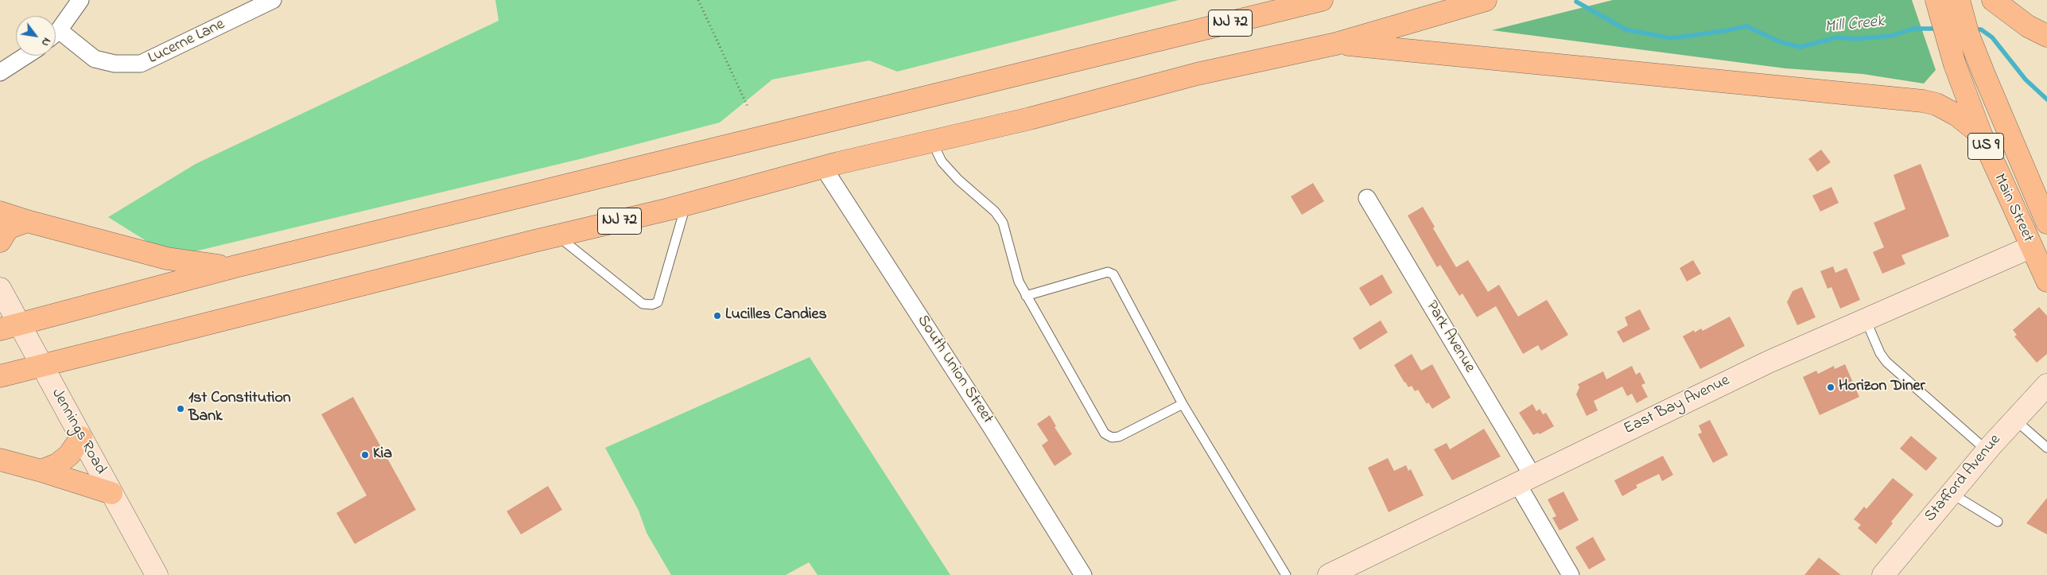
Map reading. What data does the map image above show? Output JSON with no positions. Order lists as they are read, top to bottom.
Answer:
{
  "streets": {
    "highway": ["NJ 72", "US 9", "Main Street"],
    "street": [
      "Lucerne Lane",
      "Park Avenue",
      "South Union Street",
      "East Bay Avenue",
      "Jennings Road",
      "Stafford Avenue"
    ]
  },
  "crossings": [
    ["NJ 72", "South Union Street"],
    ["NJ 72", "Jennings Road"],
    ["Main Street", "East Bay Avenue"],
    ["Park Avenue", "East Bay Avenue"]
  ],
  "water": ["Mill Creek"],
  "places": [
    "Lucilles Candies",
    "Horizon Diner",
    "1st Constitution Bank",
    "Kia"
  ],
  "north": "bottom right"
}
